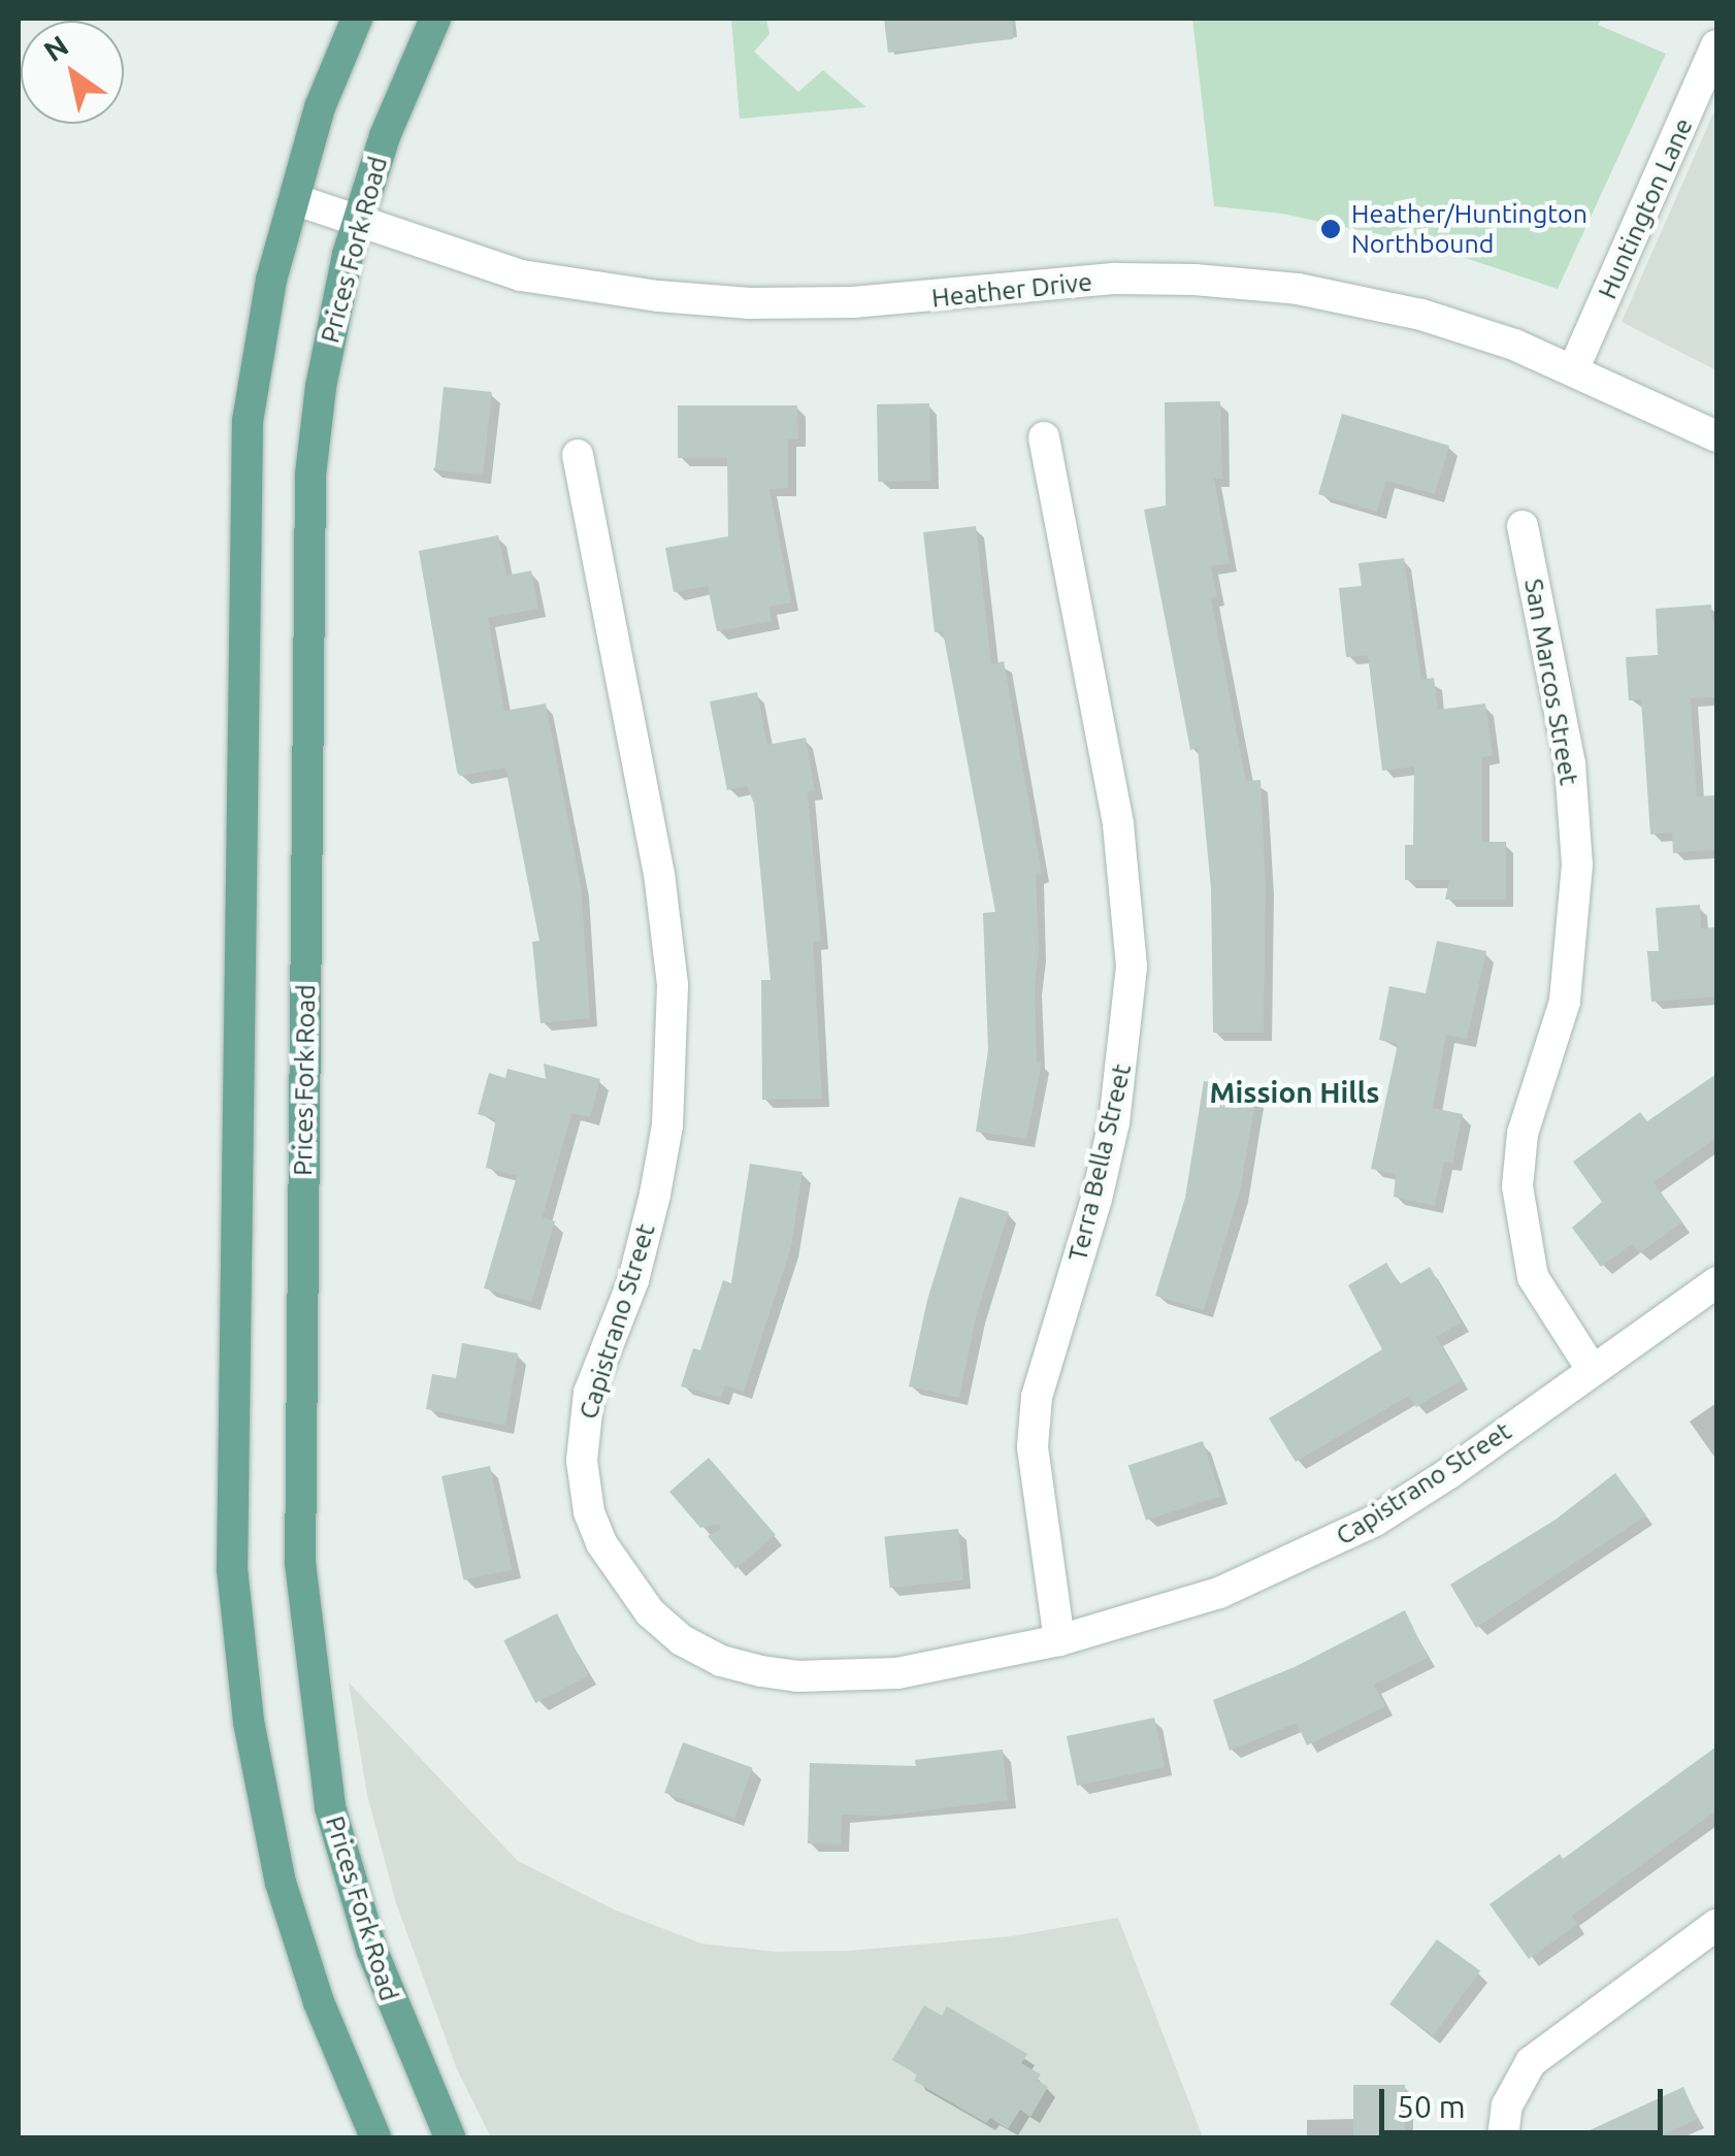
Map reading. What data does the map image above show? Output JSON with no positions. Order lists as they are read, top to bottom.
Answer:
{
  "streets": {
    "main road": ["Prices Fork Road"],
    "street": [
      "Huntington Lane",
      "Heather Drive",
      "San Marcos Street",
      "Terra Bella Street",
      "Capistrano Street"
    ]
  },
  "crossings": [
    ["Huntington Lane", "Heather Drive"],
    ["Prices Fork Road", "Heather Drive"],
    ["San Marcos Street", "Capistrano Street"],
    ["Terra Bella Street", "Capistrano Street"]
  ],
  "districts": ["Mission Hills"],
  "places": ["Heather/Huntington Northbound"],
  "scale_bar": "50 m",
  "north": "top left"
}
